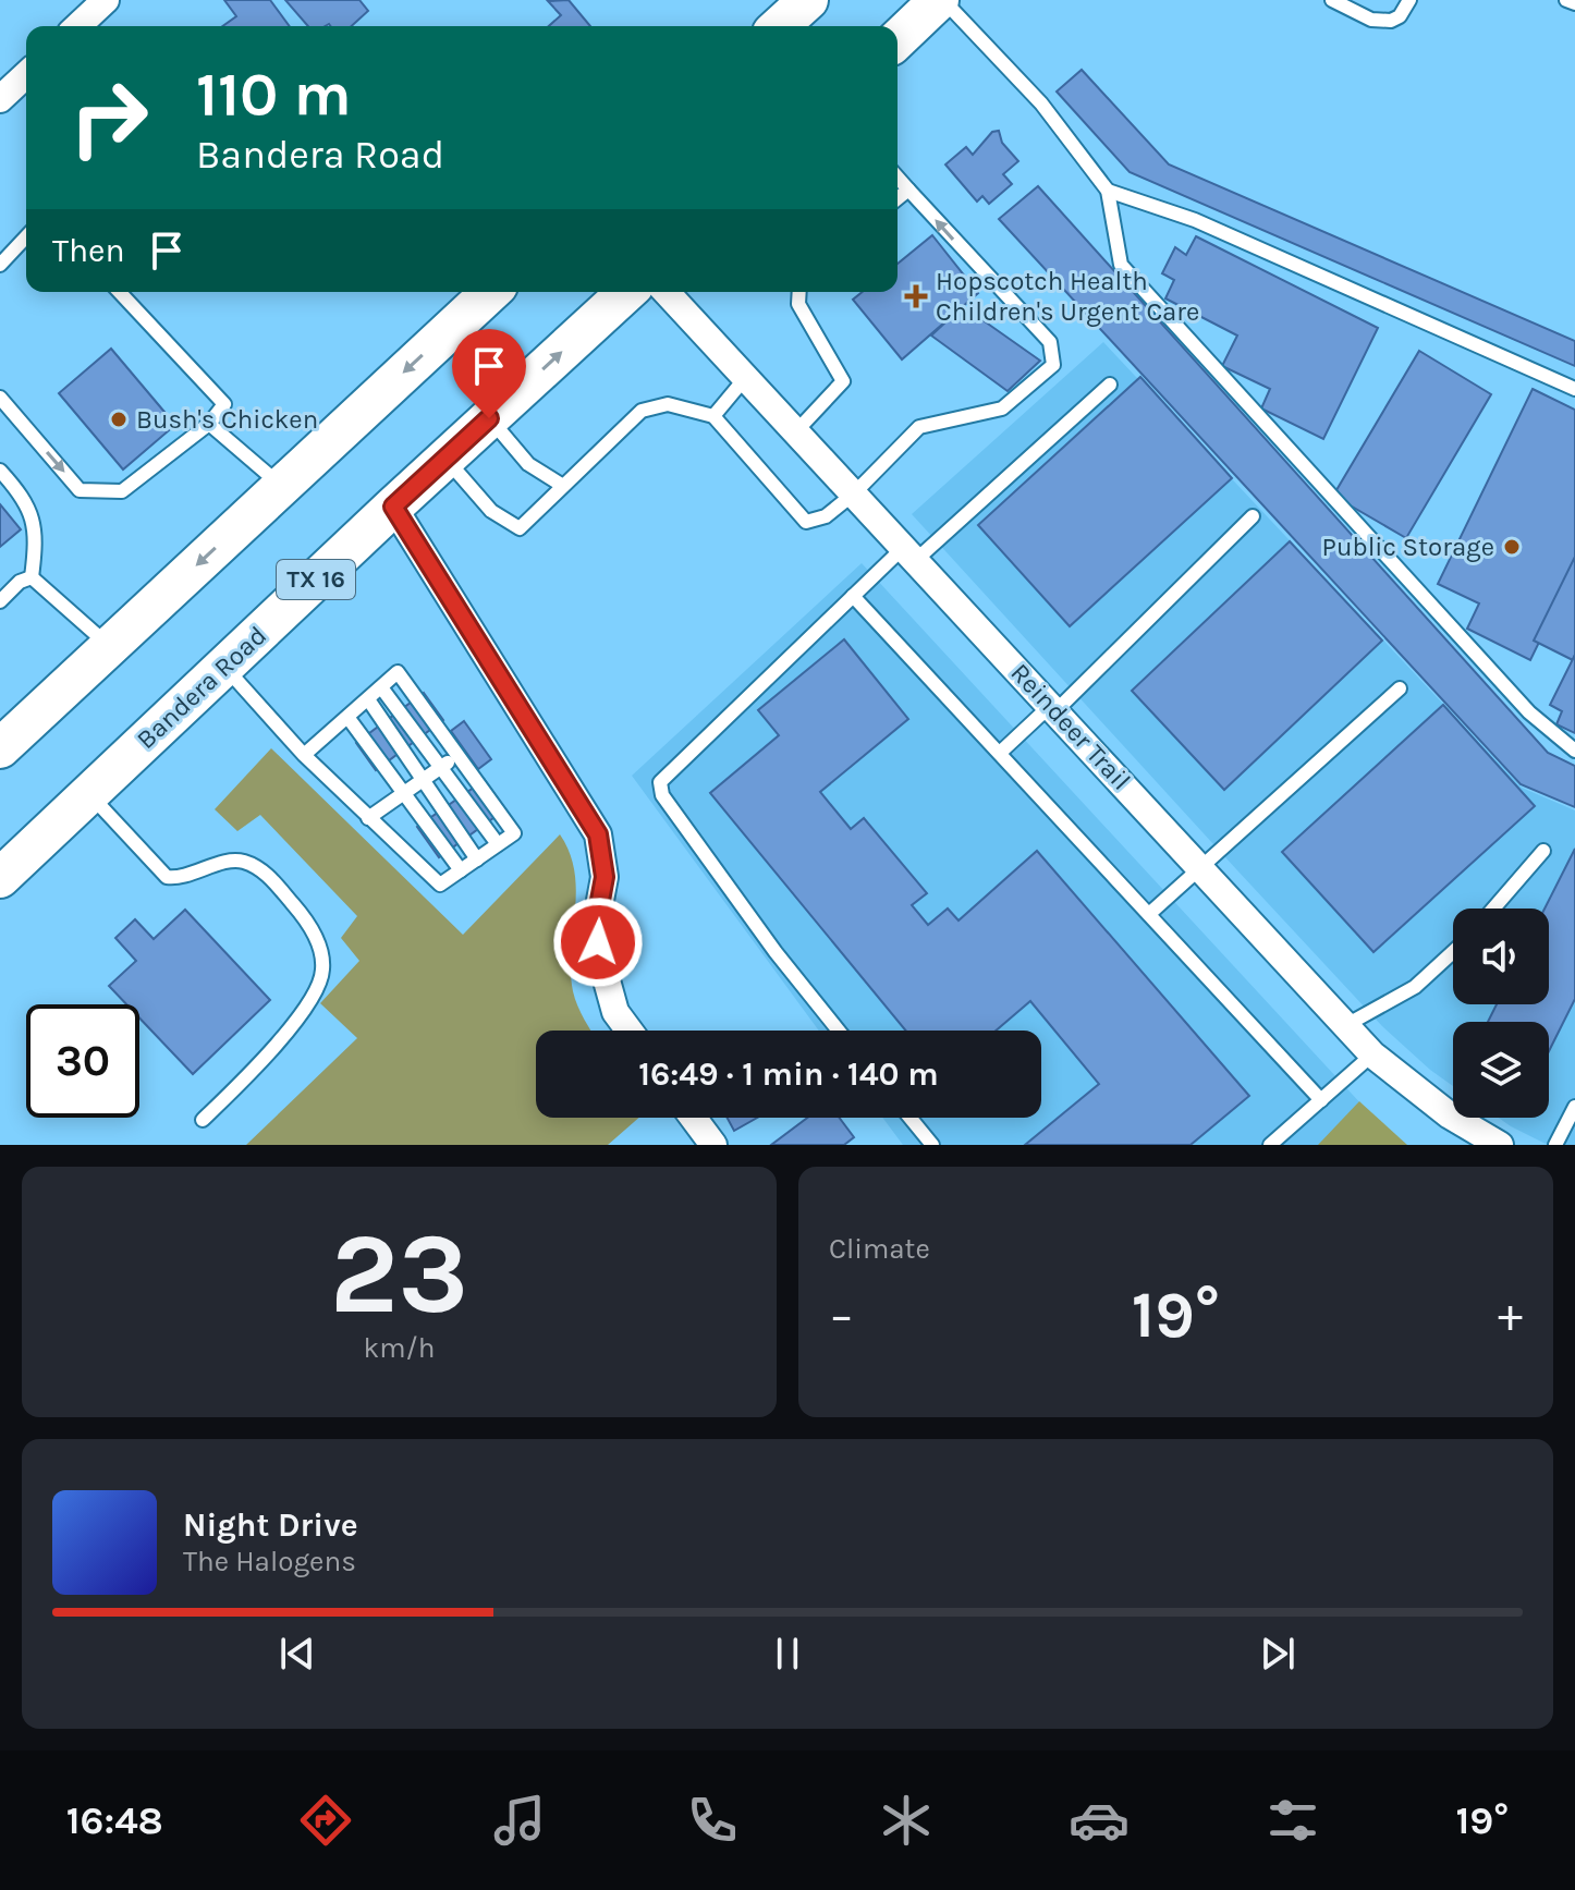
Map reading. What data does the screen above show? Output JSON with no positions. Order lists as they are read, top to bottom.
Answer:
{
  "streets": {
    "main road": ["TX 16", "Bandera Road"],
    "street": ["Reindeer Trail"]
  },
  "places": {
    "health": ["Hopscotch Health Children's Urgent Care"],
    "other": ["Bush's Chicken", "Public Storage"]
  },
  "page": {
    "turn": ["110 m", "Bandera Road"],
    "then": "Then",
    "limit": "30",
    "trip": "16:49 · 1 min · 140 m",
    "tile": [
      ["23", "km/h"],
      "Climate"
    ],
    "heat": ["−", "19°", "+"],
    "song": ["Night Drive", "The Halogens"],
    "tabs": ["16:48", "19°"]
  }
}
